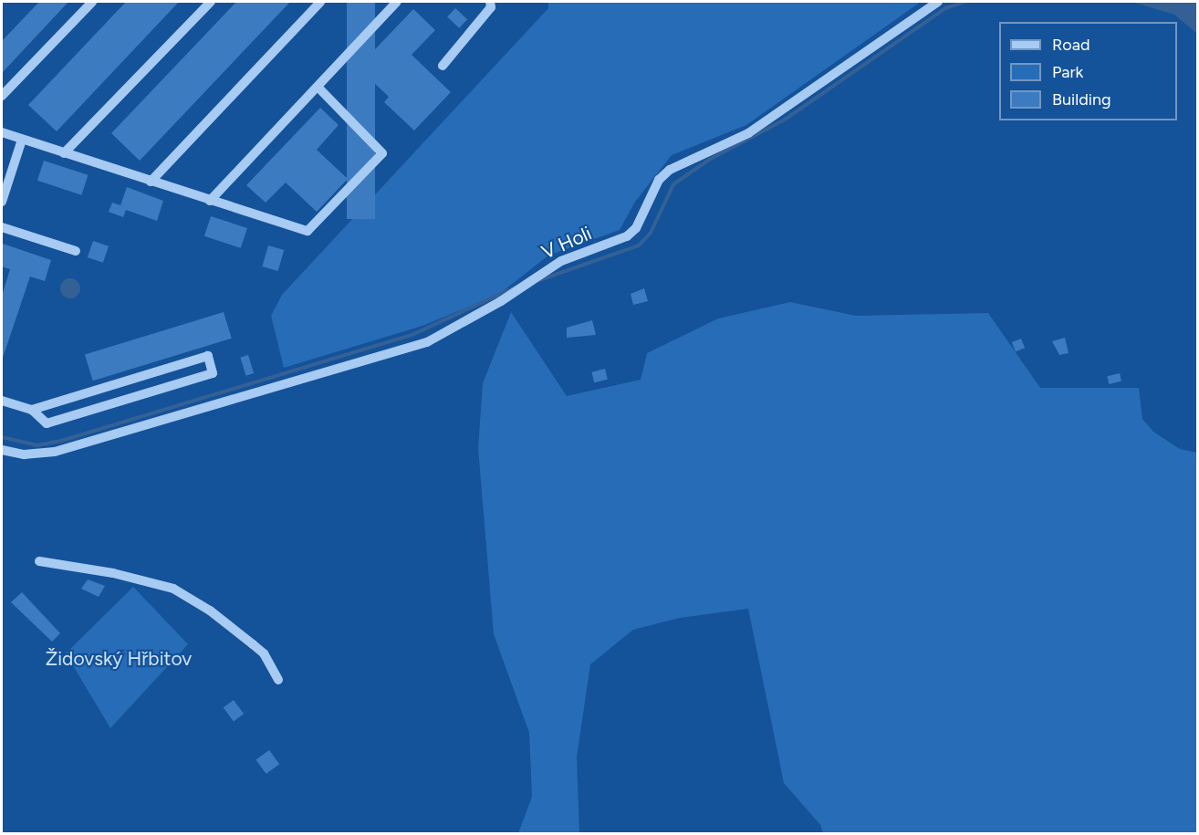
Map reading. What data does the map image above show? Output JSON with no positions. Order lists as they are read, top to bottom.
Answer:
{
  "streets": {
    "street": ["V Holi"]
  },
  "parks": ["Židovský Hřbitov"],
  "legend": ["Road", "Park", "Building"]
}
